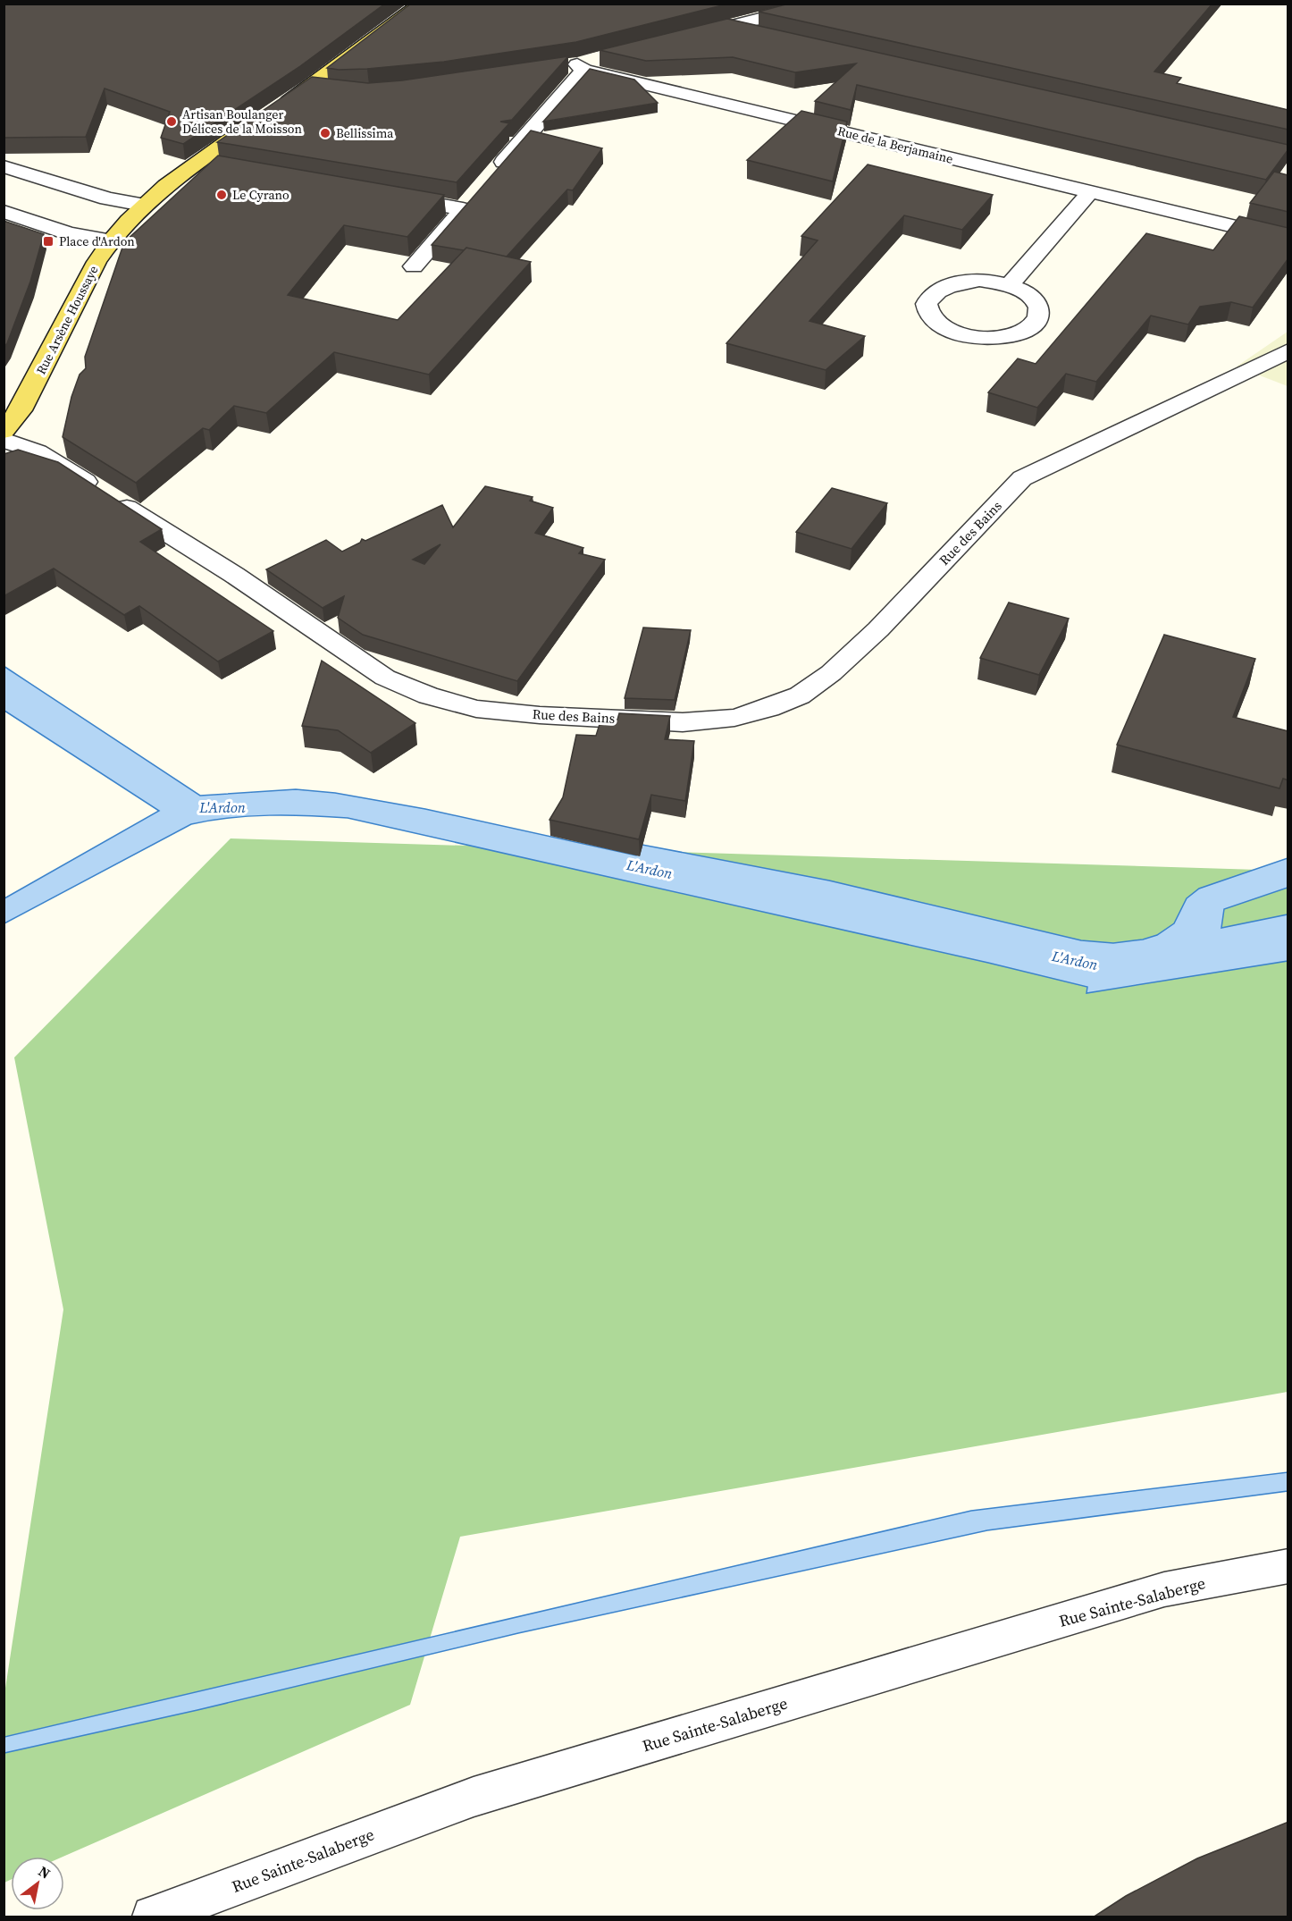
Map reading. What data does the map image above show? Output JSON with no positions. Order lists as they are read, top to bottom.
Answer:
{
  "streets": {
    "main road": ["Rue Arsène Houssaye"],
    "street": ["Rue de la Berjamaine", "Rue des Bains", "Rue Sainte-Salaberge"]
  },
  "water": ["L'Ardon"],
  "places": {
    "other": ["Artisan Boulanger Délices de la Moisson", "Bellissima", "Le Cyrano"],
    "transit": ["Place d'Ardon"]
  },
  "north": "top right"
}
